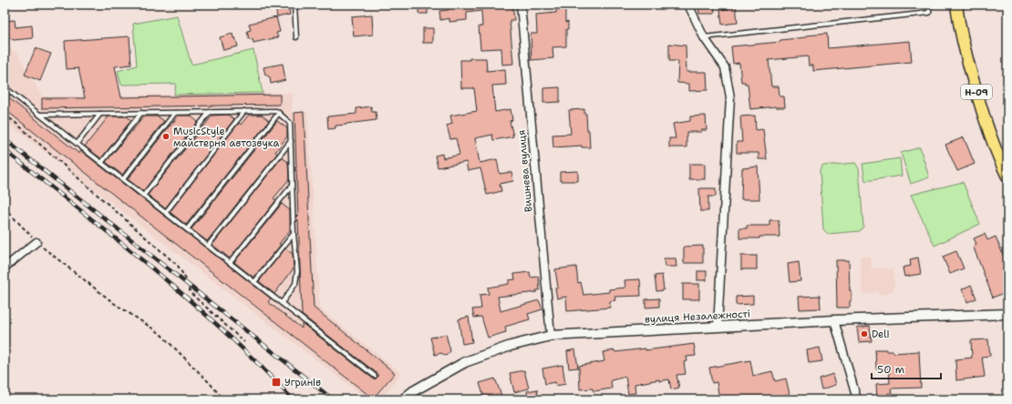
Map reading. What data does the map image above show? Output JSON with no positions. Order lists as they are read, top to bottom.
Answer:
{
  "streets": {
    "main road": ["Н-09"],
    "street": ["Вишнева вулиця", "вулиця Незалежності"]
  },
  "crossings": [
    ["Вишнева вулиця", "вулиця Незалежності"]
  ],
  "places": {
    "other": ["MusicStyle майстерня автозвука", "Deli"],
    "transit": ["Угринів"]
  },
  "scale_bar": "50 m"
}
